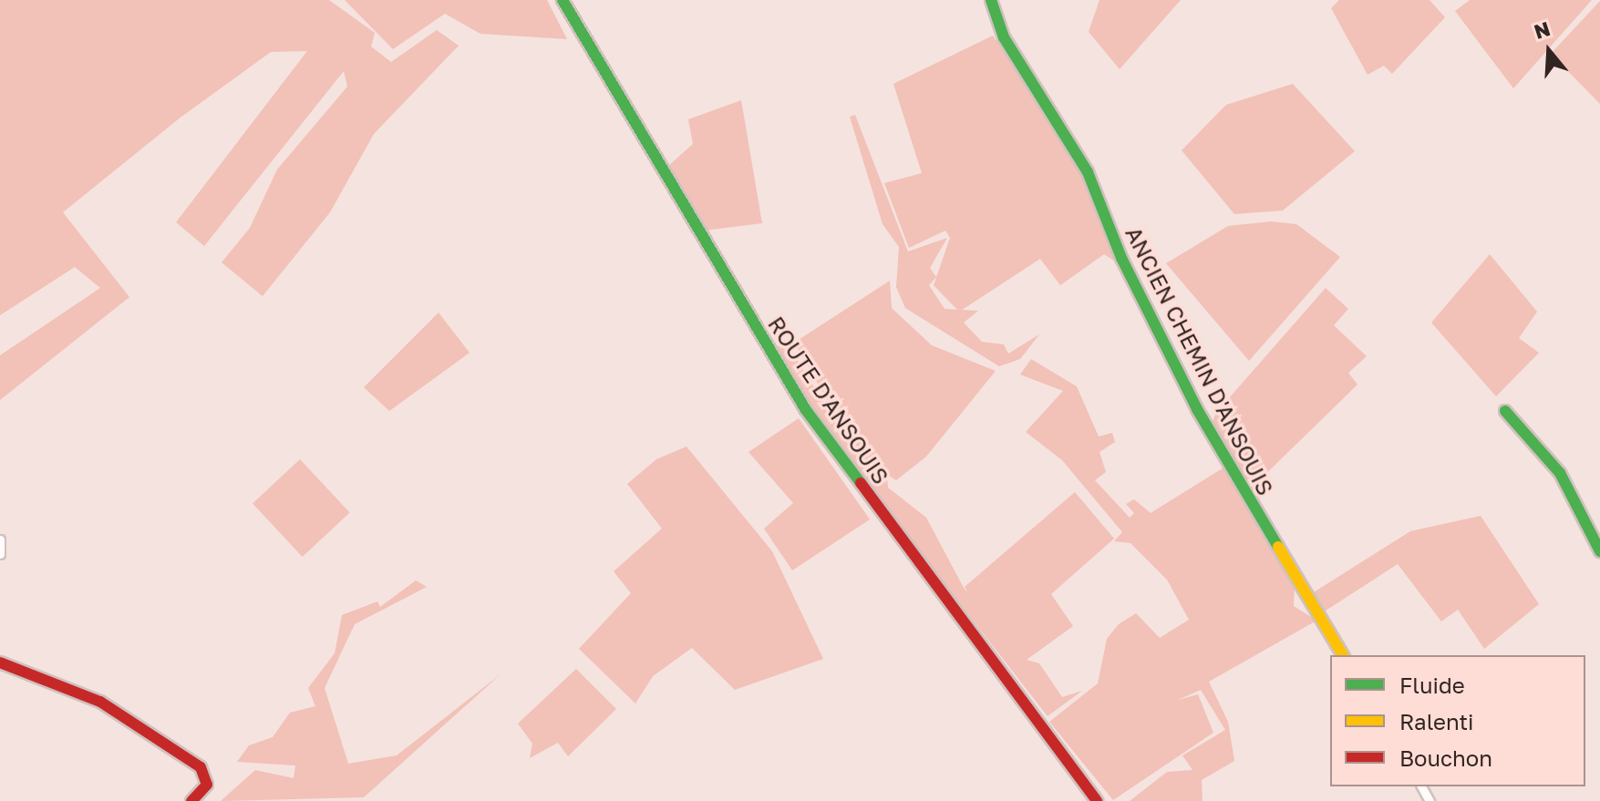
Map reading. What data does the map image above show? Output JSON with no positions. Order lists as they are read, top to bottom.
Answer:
{
  "streets": {
    "street": ["ANCIEN CHEMIN D'ANSOUIS", "ROUTE D'ANSOUIS"]
  },
  "legend": ["Fluide", "Ralenti", "Bouchon"],
  "north": "top"
}
